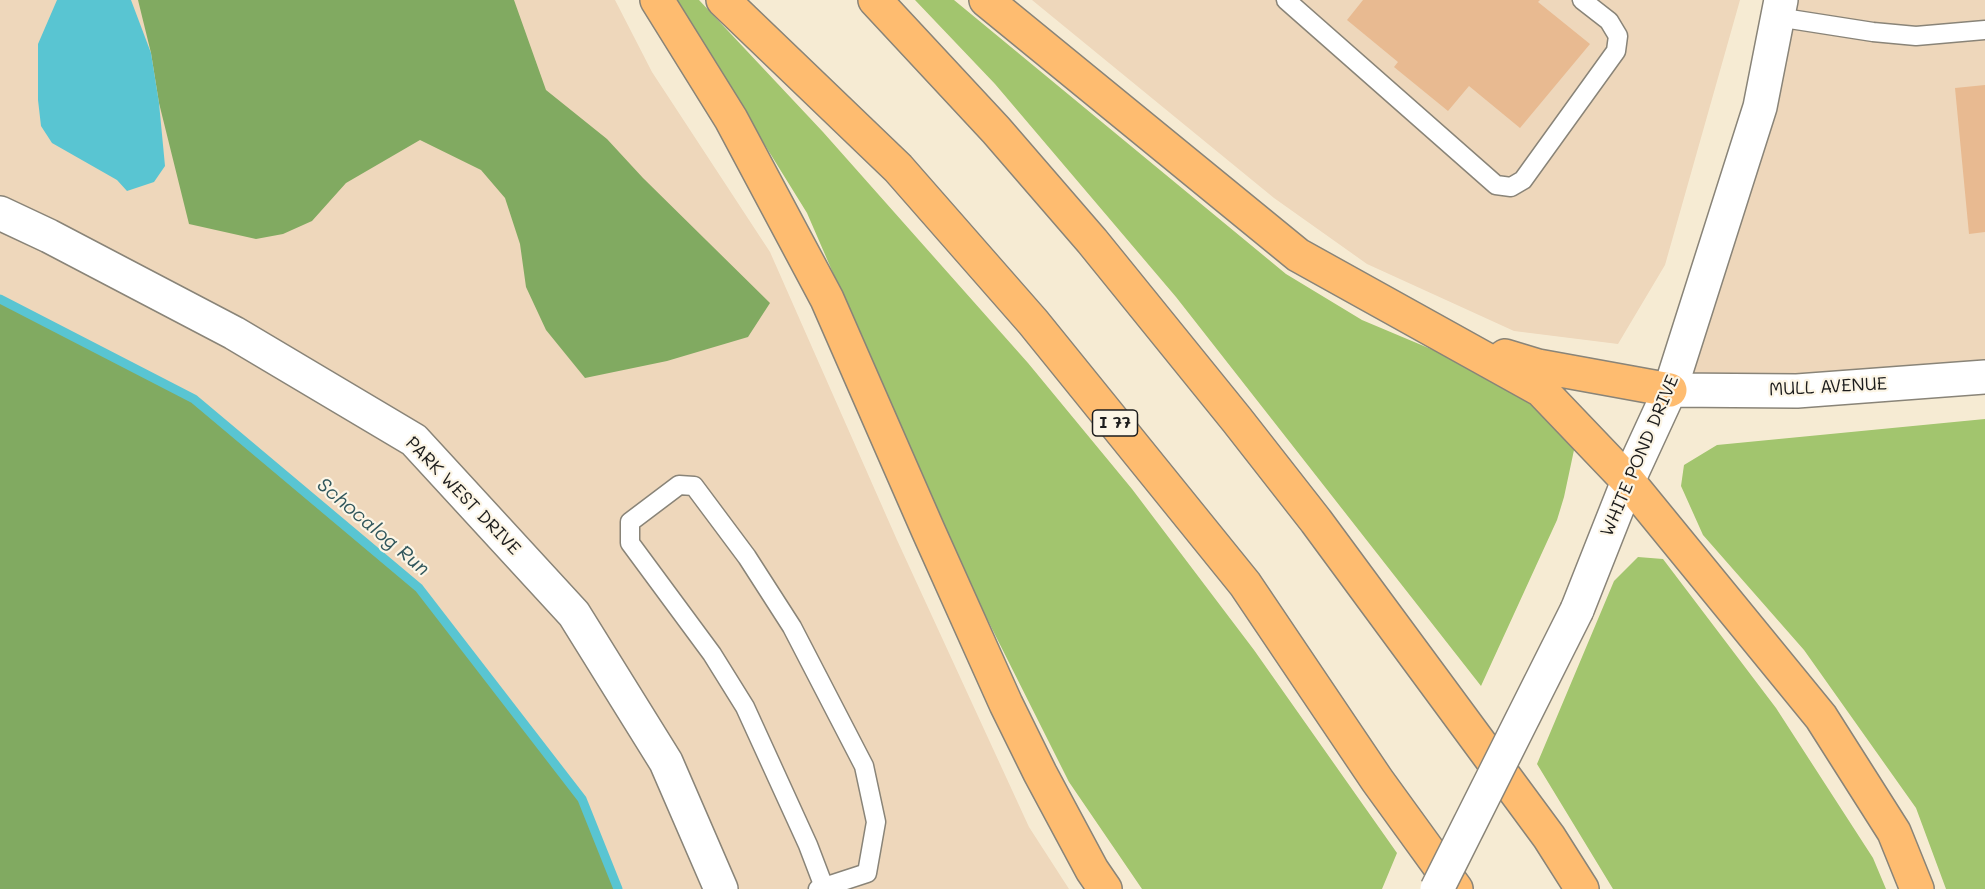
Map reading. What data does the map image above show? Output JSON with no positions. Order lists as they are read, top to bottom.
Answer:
{
  "streets": {
    "highway": ["I 77"],
    "street": ["MULL AVENUE", "WHITE POND DRIVE", "PARK WEST DRIVE"]
  },
  "crossings": [
    ["MULL AVENUE", "WHITE POND DRIVE"]
  ],
  "water": ["Schocalog Run"]
}
